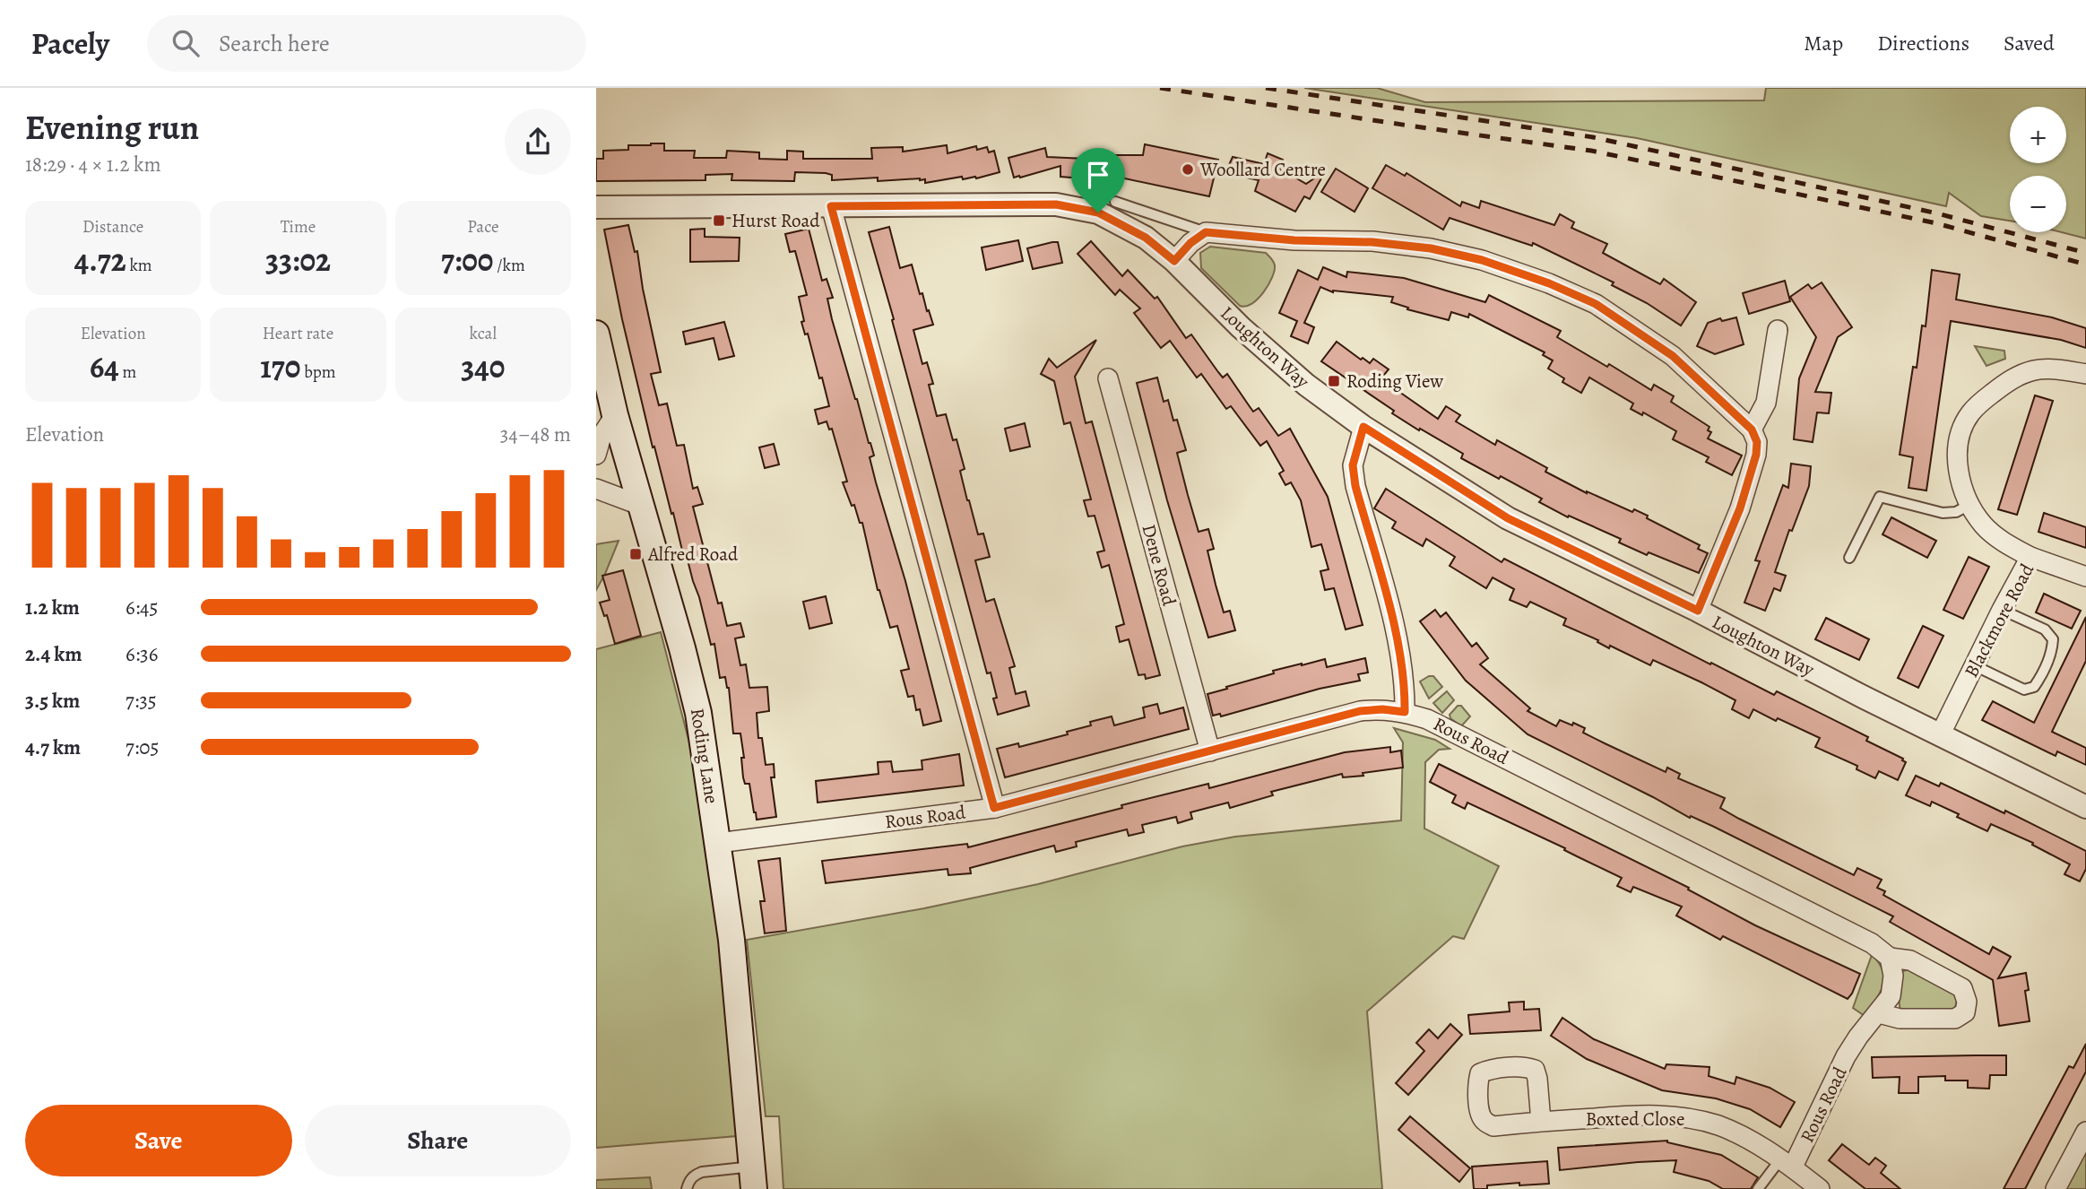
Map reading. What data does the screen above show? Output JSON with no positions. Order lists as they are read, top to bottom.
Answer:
{
  "streets": {
    "main road": ["Roding Lane"],
    "street": [
      "Loughton Way",
      "Dene Road",
      "Blackmore Road",
      "Rous Road",
      "Boxted Close"
    ]
  },
  "crossings": [
    ["Loughton Way", "Blackmore Road"],
    ["Dene Road", "Rous Road"],
    ["Rous Road", "Roding Lane"],
    ["Rous Road", "Boxted Close"]
  ],
  "places": {
    "other": ["Woollard Centre"],
    "transit": ["Hurst Road", "Roding View", "Alfred Road"]
  },
  "page": {
    "header": "Pacely",
    "search": "Search here",
    "nav": ["Map", "Directions", "Saved"],
    "heading": ["Evening run", "18:29 · 4 × 1.2 km"],
    "map_buttons": ["+", "−"],
    "stats": [
      ["Distance", "4.72 km"],
      ["Time", "33:02"],
      ["Pace", "7:00 /km"],
      ["Elevation", "64 m"],
      ["Heart rate", "170 bpm"],
      ["kcal", "340"]
    ],
    "chart": ["Elevation", "34–48 m"],
    "list": [
      {
        "name": "1.2 km",
        "note": "6:45"
      },
      {
        "name": "2.4 km",
        "note": "6:36"
      },
      {
        "name": "3.5 km",
        "note": "7:35"
      },
      {
        "name": "4.7 km",
        "note": "7:05"
      }
    ],
    "buttons": ["Save", "Share"]
  }
}
